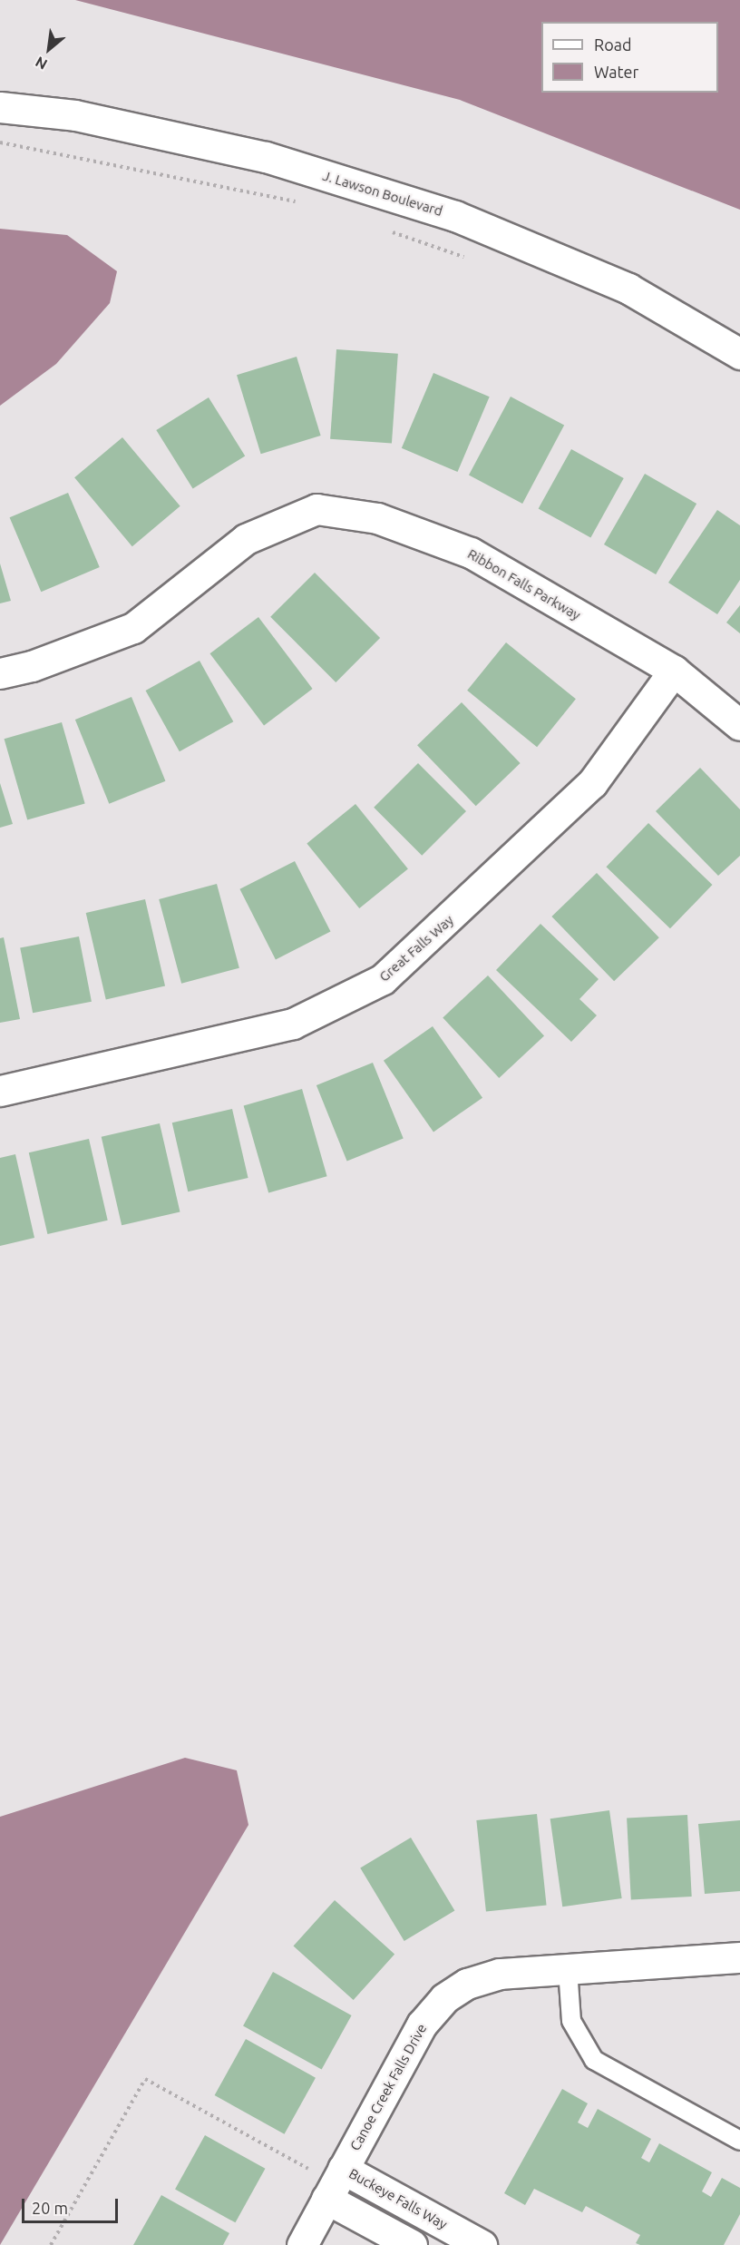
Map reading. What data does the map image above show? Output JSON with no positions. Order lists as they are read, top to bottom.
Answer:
{
  "streets": {
    "street": [
      "J. Lawson Boulevard",
      "Ribbon Falls Parkway",
      "Great Falls Way",
      "Canoe Creek Falls Drive",
      "Buckeye Falls Way"
    ]
  },
  "crossings": [
    ["Ribbon Falls Parkway", "Great Falls Way"],
    ["Canoe Creek Falls Drive", "Buckeye Falls Way"]
  ],
  "legend": ["Road", "Water"],
  "scale_bar": "20 m",
  "north": "bottom left"
}
